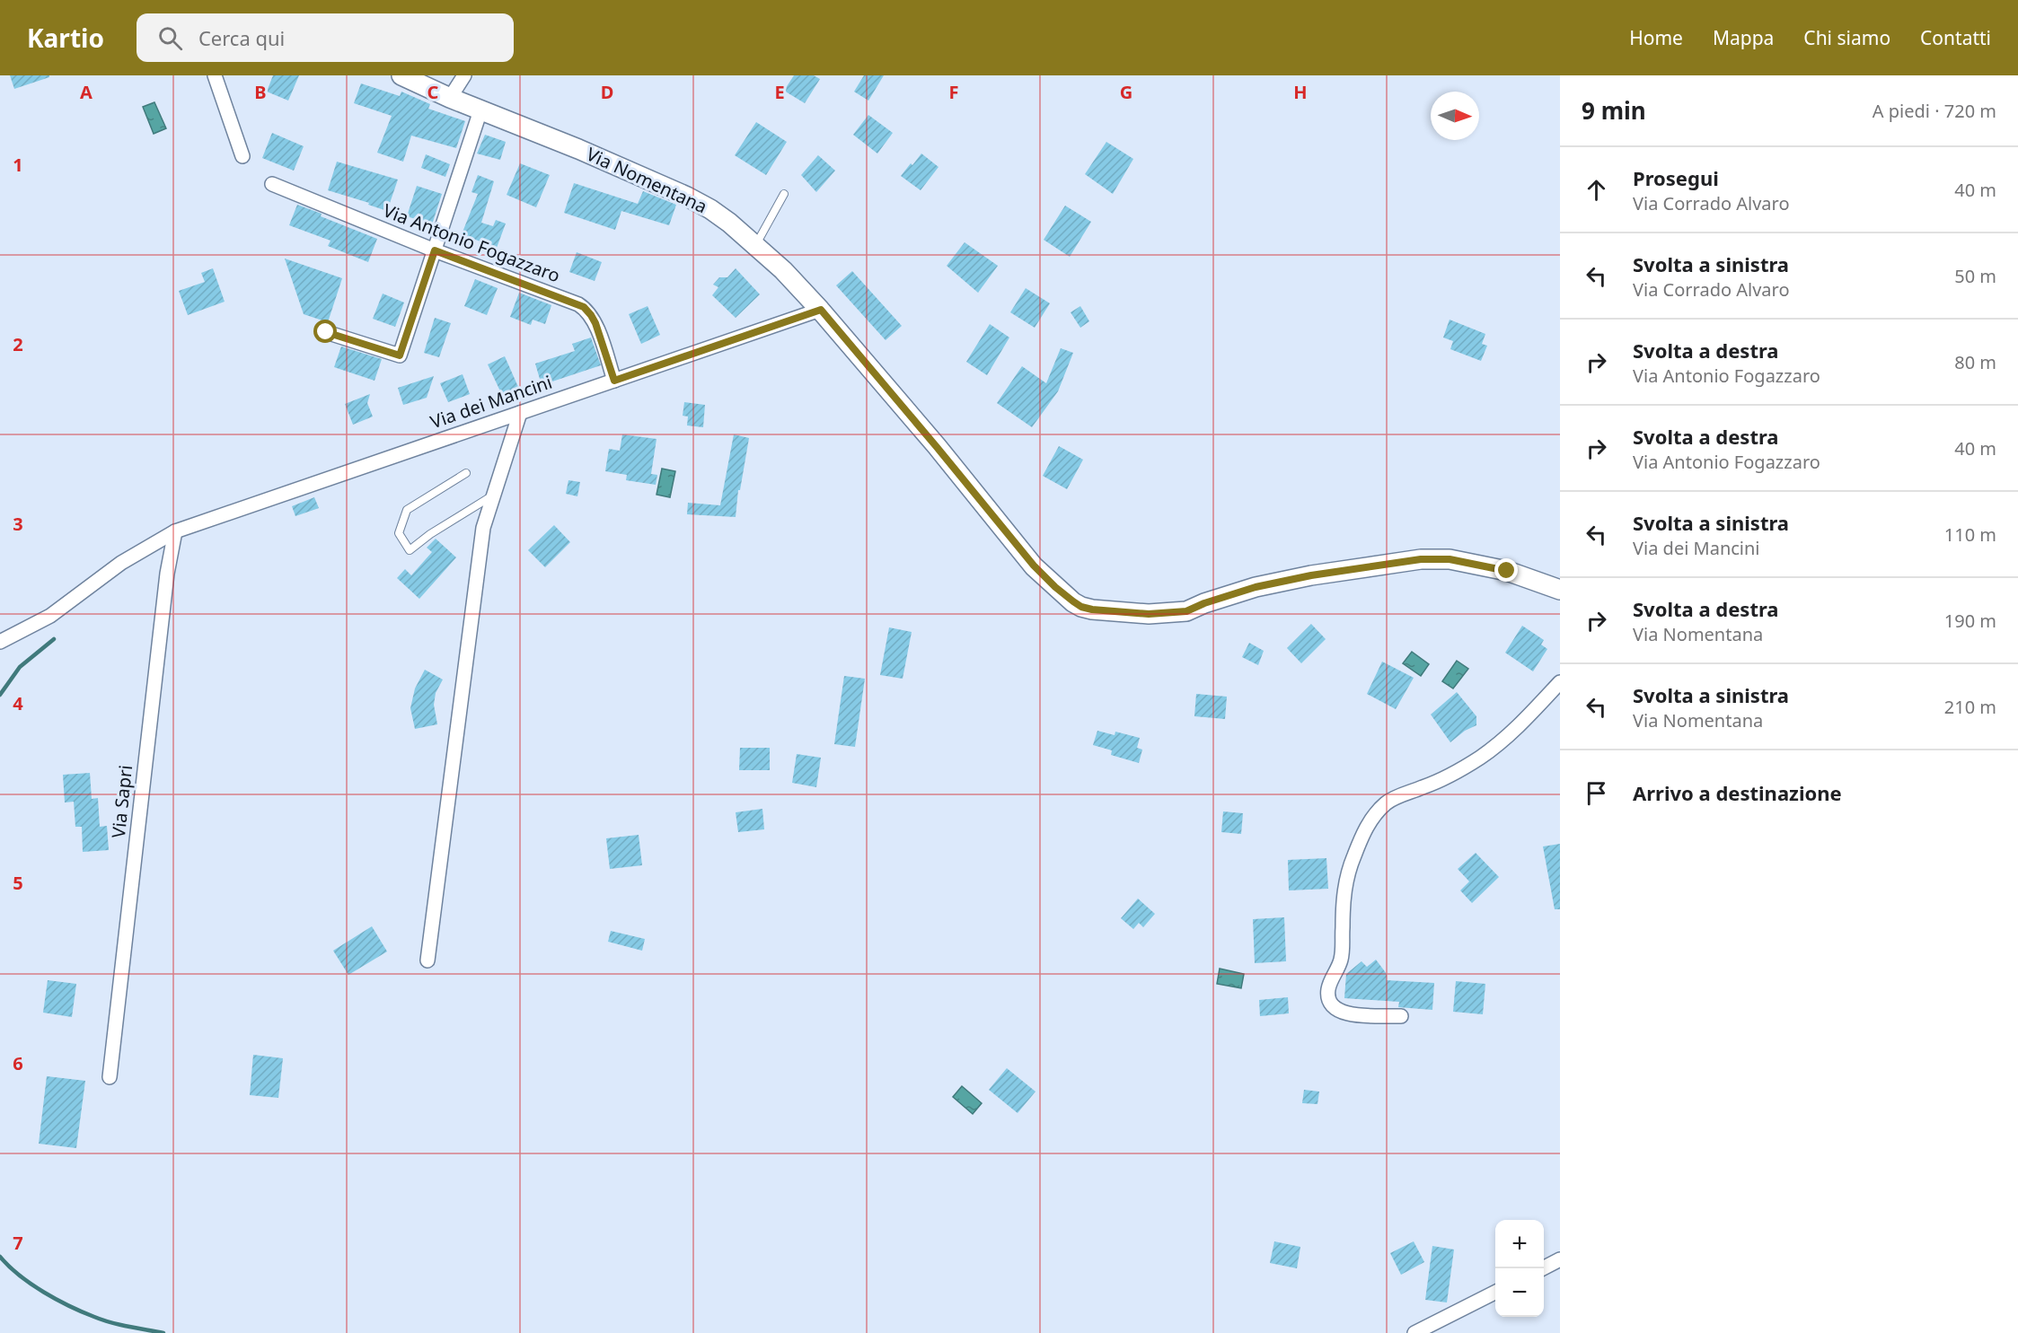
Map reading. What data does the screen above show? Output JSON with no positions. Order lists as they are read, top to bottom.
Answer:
{
  "streets": {
    "main road": ["Via Nomentana"],
    "street": ["Via Antonio Fogazzaro", "Via dei Mancini", "Via Sapri"]
  },
  "crossings": [
    ["Via Nomentana", "Via dei Mancini"],
    ["Via Antonio Fogazzaro", "Via dei Mancini"],
    ["Via dei Mancini", "Via Sapri"]
  ],
  "north": "right",
  "page": {
    "header": "Kartio",
    "search": "Cerca qui",
    "nav": [
      "Home",
      "Mappa",
      "Chi siamo",
      "Contatti"
    ],
    "heading": ["9 min", "A piedi · 720 m"],
    "list": [
      ["Prosegui", "Via Corrado Alvaro", "40 m"],
      ["Svolta a sinistra", "Via Corrado Alvaro", "50 m"],
      ["Svolta a destra", "Via Antonio Fogazzaro", "80 m"],
      ["Svolta a destra", "Via Antonio Fogazzaro", "40 m"],
      ["Svolta a sinistra", "Via dei Mancini", "110 m"],
      ["Svolta a destra", "Via Nomentana", "190 m"],
      ["Svolta a sinistra", "Via Nomentana", "210 m"],
      "Arrivo a destinazione"
    ],
    "map_buttons": ["+", "−"]
  },
  "grid": {
    "columns": [
      "A",
      "B",
      "C",
      "D",
      "E",
      "F",
      "G",
      "H"
    ],
    "rows": [
      "1",
      "2",
      "3",
      "4",
      "5",
      "6",
      "7"
    ]
  }
}
